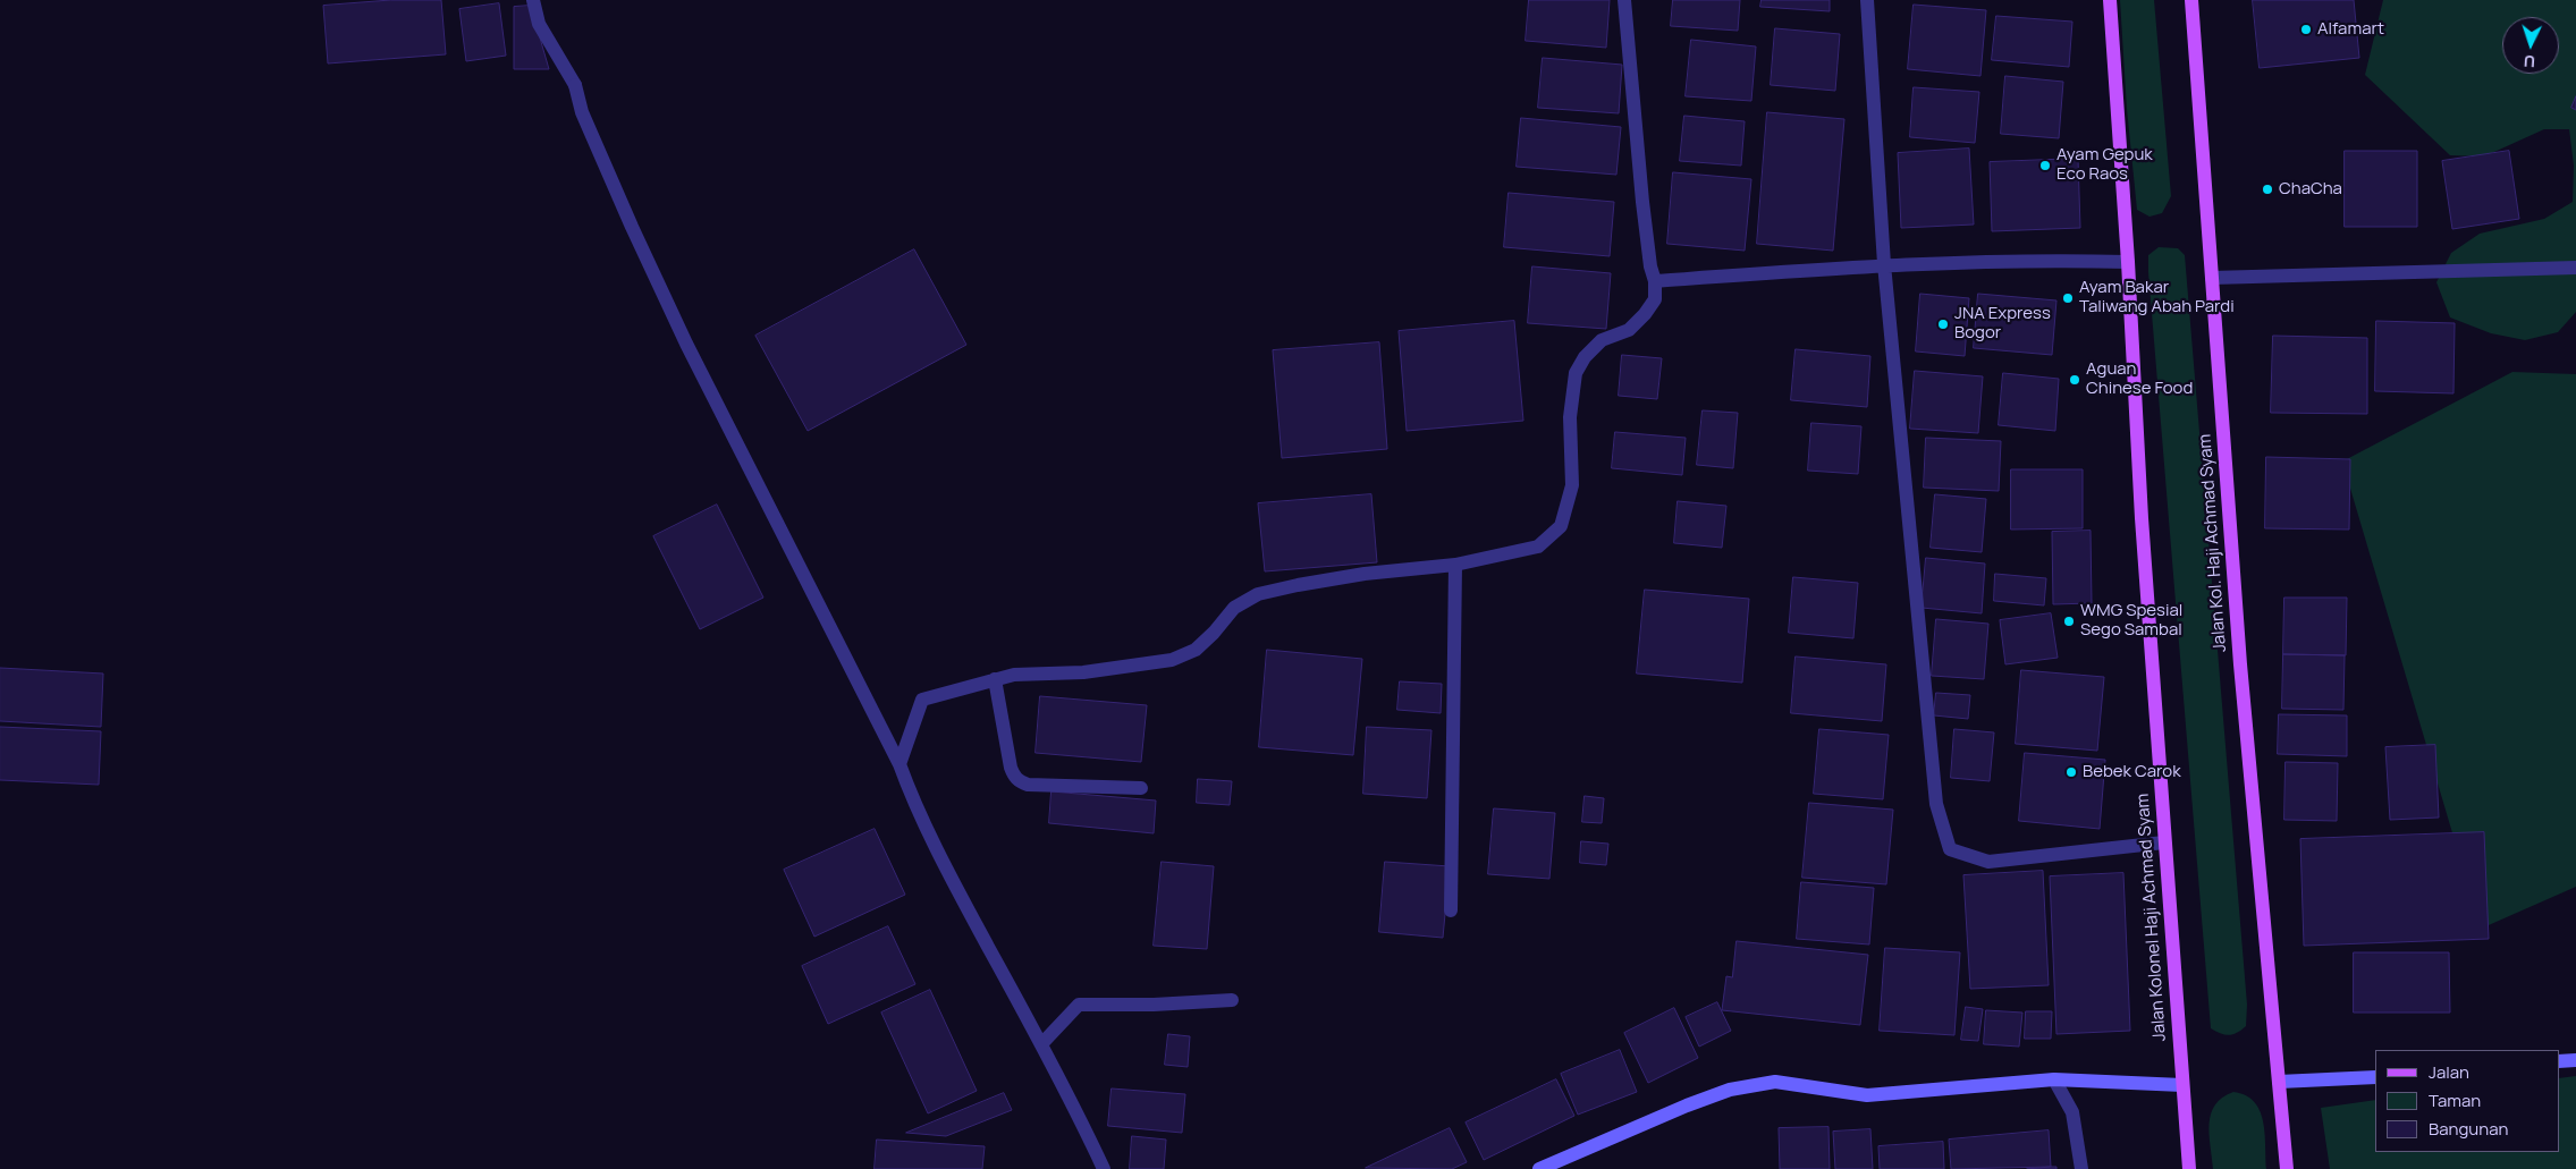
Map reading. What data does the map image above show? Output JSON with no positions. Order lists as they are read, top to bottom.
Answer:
{
  "streets": {
    "main road": ["Jalan Kol. Haji Achmad Syam", "Jalan Kolonel Haji Achmad Syam"]
  },
  "places": [
    "Alfamart",
    "Ayam Gepuk Eco Raos",
    "ChaCha",
    "Ayam Bakar Taliwang Abah Pardi",
    "JNA Express Bogor",
    "Aguan Chinese Food",
    "WMG Spesial Sego Sambal",
    "Bebek Carok"
  ],
  "legend": ["Jalan", "Taman", "Bangunan"],
  "north": "bottom"
}
